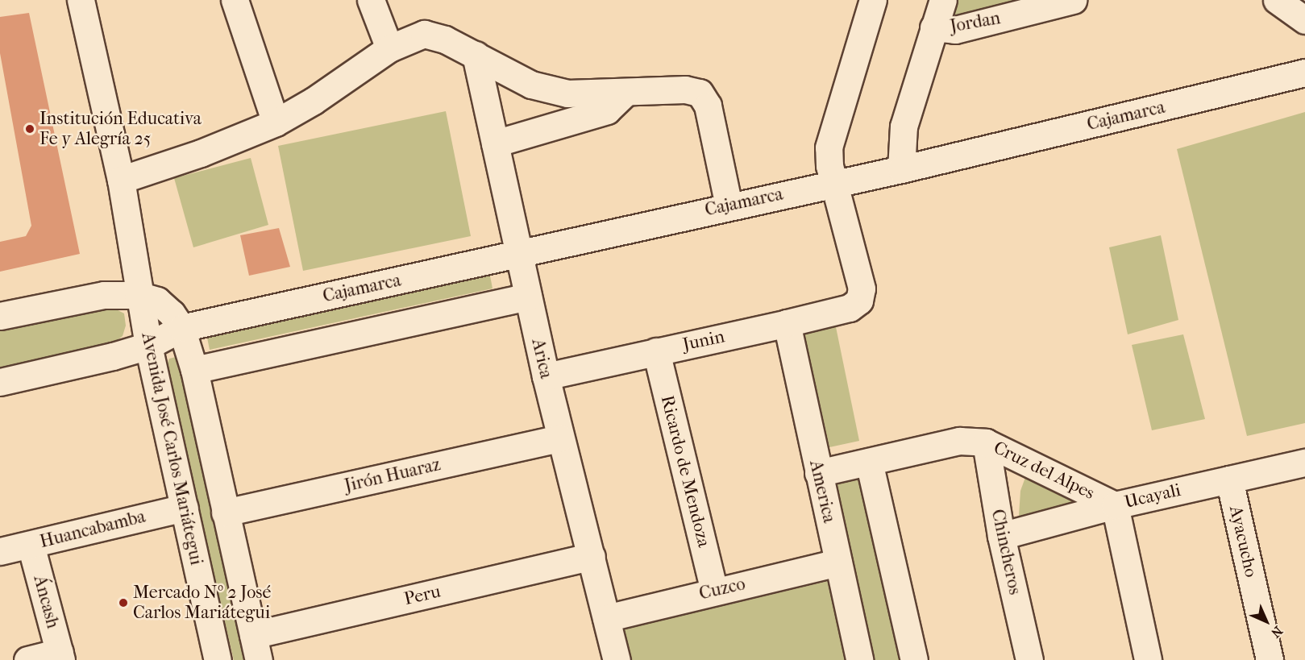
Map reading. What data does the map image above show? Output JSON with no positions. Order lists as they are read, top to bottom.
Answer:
{
  "streets": {
    "street": [
      "Jordan",
      "Cajamarca",
      "Junin",
      "Arica",
      "Avenida José Carlos Mariátegui",
      "Cruz del Alpes",
      "Ricardo de Mendoza",
      "Jirón Huaraz",
      "America",
      "Ucayali",
      "Huancabamba",
      "Ayacucho",
      "Chincheros",
      "Cuzco",
      "Peru",
      "Áncash"
    ]
  },
  "crossings": [
    ["Cajamarca", "Junin"],
    ["Cajamarca", "Arica"],
    ["Cajamarca", "Avenida José Carlos Mariátegui"],
    ["Junin", "Arica"],
    ["Junin", "Ricardo de Mendoza"],
    ["Junin", "America"],
    ["Arica", "Jirón Huaraz"],
    ["Arica", "Cuzco"],
    ["Arica", "Peru"],
    ["Avenida José Carlos Mariátegui", "Jirón Huaraz"],
    ["Avenida José Carlos Mariátegui", "Huancabamba"],
    ["Avenida José Carlos Mariátegui", "Peru"],
    ["Cruz del Alpes", "America"],
    ["Cruz del Alpes", "Ucayali"],
    ["Cruz del Alpes", "Chincheros"],
    ["Ricardo de Mendoza", "Cuzco"],
    ["America", "Cuzco"],
    ["Ucayali", "Ayacucho"],
    ["Ucayali", "Chincheros"],
    ["Huancabamba", "Áncash"]
  ],
  "places": ["Institución Educativa Fe y Alegría 25", "Mercado Nº 2 José Carlos Mariátegui"],
  "north": "bottom right"
}
